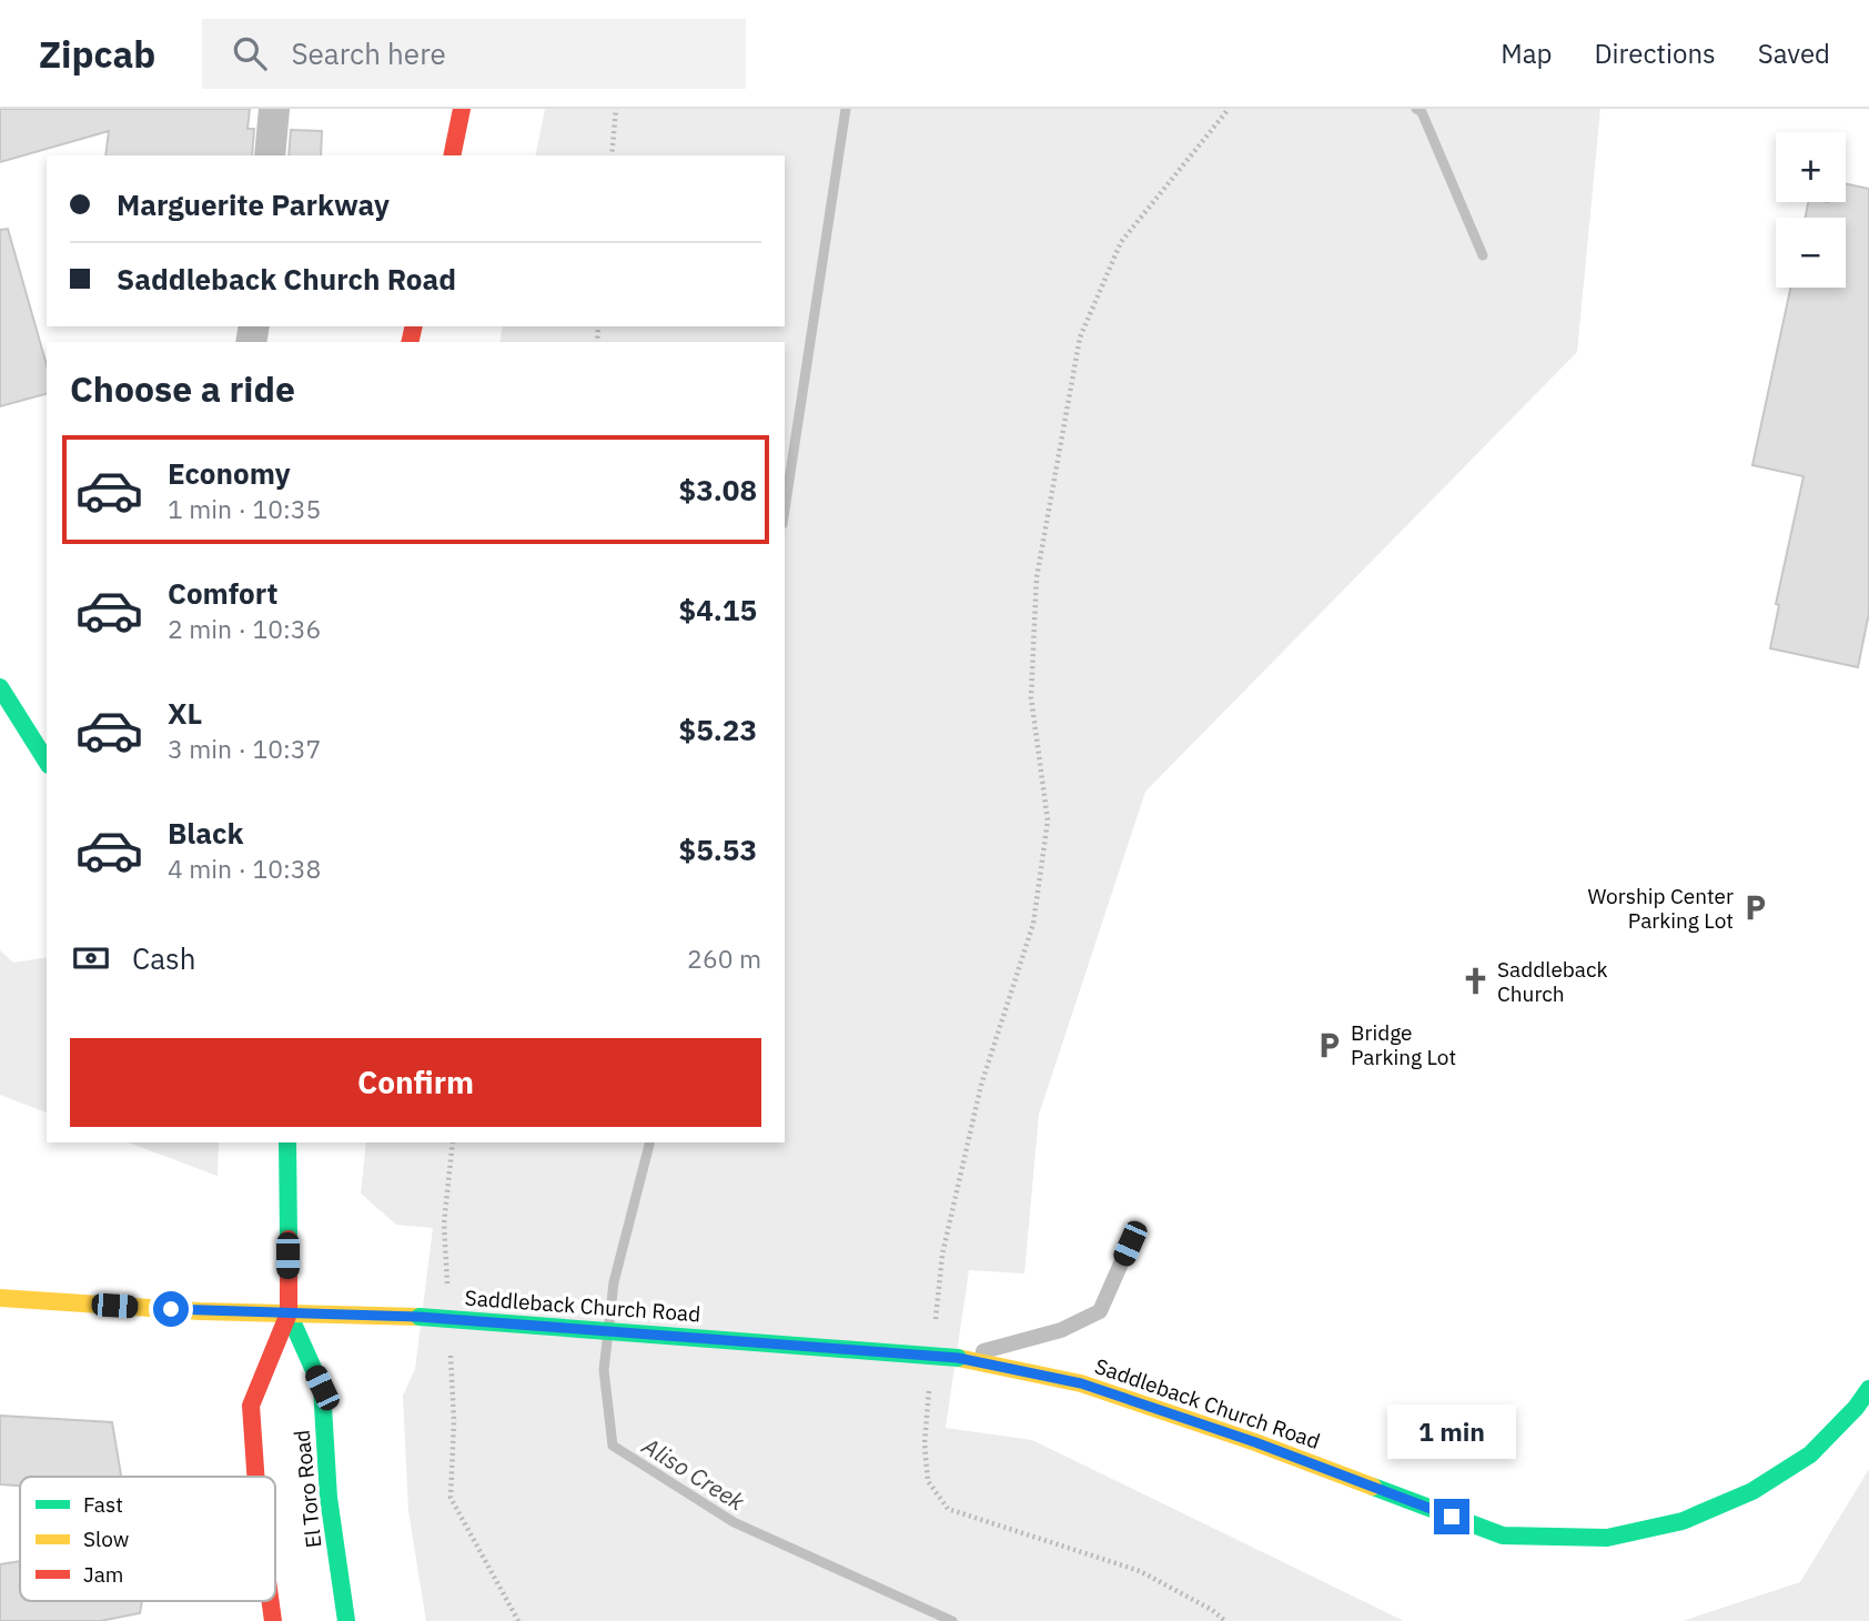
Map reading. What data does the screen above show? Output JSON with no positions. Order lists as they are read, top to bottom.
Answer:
{
  "streets": {
    "main road": ["Saddleback Church Road", "El Toro Road"]
  },
  "crossings": [
    ["Saddleback Church Road", "El Toro Road"]
  ],
  "water": ["Aliso Creek"],
  "places": {
    "parking": ["Worship Center Parking Lot", "Bridge Parking Lot"],
    "church": ["Saddleback Church"]
  },
  "legend": ["Fast", "Slow", "Jam"],
  "page": {
    "header": "Zipcab",
    "search": "Search here",
    "nav": ["Map", "Directions", "Saved"],
    "map_buttons": ["+", "−"],
    "banner": ["Marguerite Parkway", "Saddleback Church Road"],
    "heading": "Choose a ride",
    "list": [
      {
        "name": "Economy",
        "note": "1 min · 10:35",
        "value": "$3.08"
      },
      {
        "name": "Comfort",
        "note": "2 min · 10:36",
        "value": "$4.15"
      },
      {
        "name": "XL",
        "note": "3 min · 10:37",
        "value": "$5.23"
      },
      {
        "name": "Black",
        "note": "4 min · 10:38",
        "value": "$5.53"
      }
    ],
    "pay": ["Cash", "260 m"],
    "buttons": "Confirm",
    "bubble": "1 min"
  }
}
